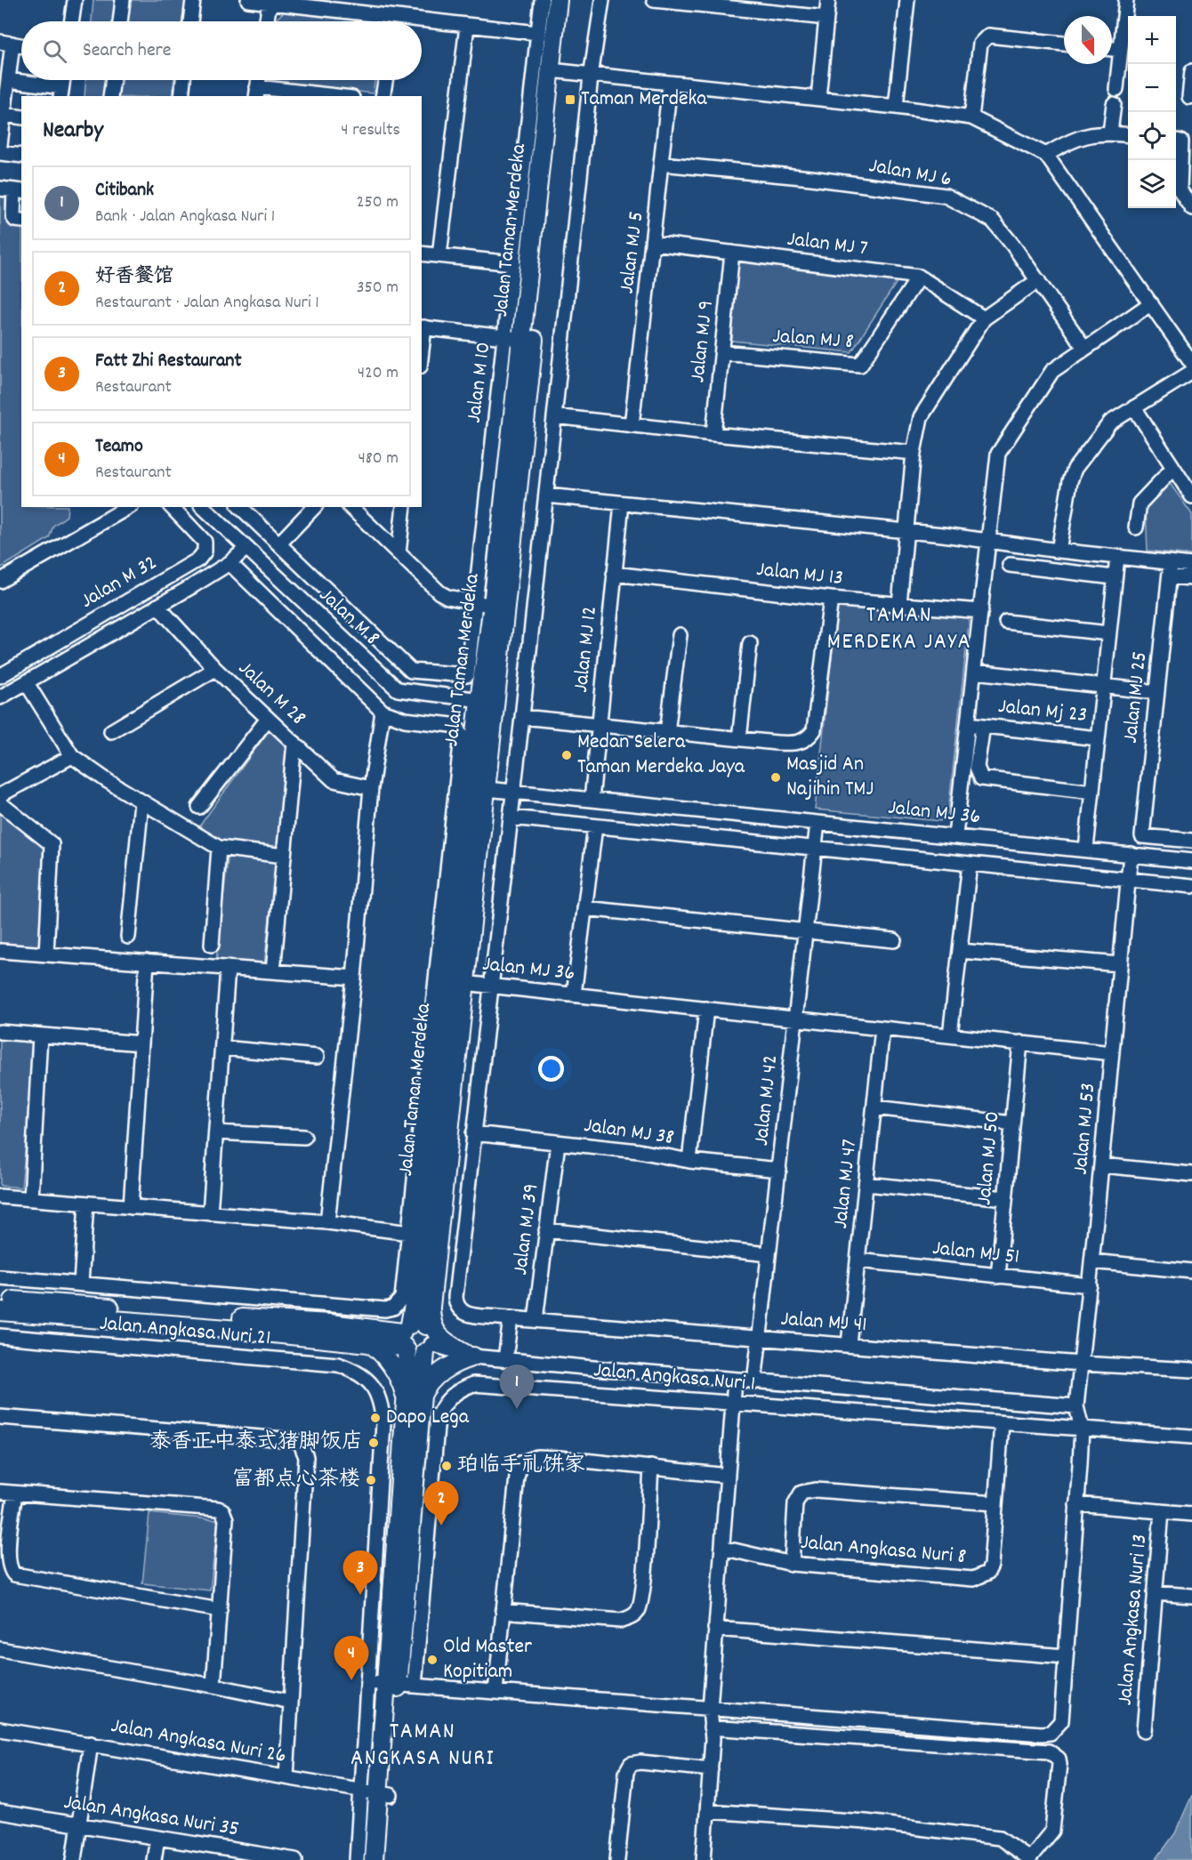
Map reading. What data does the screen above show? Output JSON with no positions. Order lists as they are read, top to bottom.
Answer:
{
  "streets": {
    "main road": ["Jalan Taman Merdeka"],
    "street": [
      "Jalan MJ 6",
      "Jalan MJ 7",
      "Jalan MJ 5",
      "Jalan MJ 8",
      "Jalan MJ 9",
      "Jalan M 10",
      "Jalan MJ 13",
      "Jalan M 32",
      "Jalan M 8",
      "Jalan MJ 12",
      "Jalan M 28",
      "Jalan MJ 25",
      "Jalan Mj 23",
      "Jalan MJ 36",
      "Jalan MJ 42",
      "Jalan MJ 53",
      "Jalan MJ 38",
      "Jalan MJ 50",
      "Jalan MJ 47",
      "Jalan MJ 39",
      "Jalan MJ 51",
      "Jalan MJ 41",
      "Jalan Angkasa Nuri 21",
      "Jalan Angkasa Nuri 1",
      "Jalan Angkasa Nuri 8",
      "Jalan Angkasa Nuri 13",
      "Jalan Angkasa Nuri 26",
      "Jalan Angkasa Nuri 35"
    ]
  },
  "crossings": [
    ["Jalan MJ 6", "Jalan MJ 5"],
    ["Jalan Taman Merdeka", "Jalan M 10"],
    ["Jalan Taman Merdeka", "Jalan M 8"],
    ["Jalan Taman Merdeka", "Jalan MJ 36"],
    ["Jalan MJ 7", "Jalan MJ 5"],
    ["Jalan MJ 7", "Jalan MJ 8"],
    ["Jalan MJ 7", "Jalan MJ 9"],
    ["Jalan MJ 8", "Jalan MJ 9"],
    ["Jalan MJ 13", "Jalan MJ 12"],
    ["Jalan MJ 12", "Jalan MJ 36"],
    ["Jalan MJ 36", "Jalan MJ 42"],
    ["Jalan MJ 36", "Jalan MJ 53"],
    ["Jalan MJ 36", "Jalan MJ 50"],
    ["Jalan MJ 36", "Jalan MJ 47"],
    ["Jalan MJ 42", "Jalan MJ 38"],
    ["Jalan MJ 42", "Jalan MJ 41"],
    ["Jalan MJ 53", "Jalan MJ 51"],
    ["Jalan MJ 53", "Jalan MJ 41"],
    ["Jalan MJ 53", "Jalan Angkasa Nuri 1"],
    ["Jalan MJ 38", "Jalan MJ 39"],
    ["Jalan MJ 38", "Jalan MJ 41"],
    ["Jalan MJ 50", "Jalan MJ 51"],
    ["Jalan MJ 47", "Jalan MJ 51"],
    ["Jalan MJ 47", "Jalan MJ 41"],
    ["Jalan MJ 39", "Jalan MJ 41"],
    ["Jalan Angkasa Nuri 1", "Jalan Angkasa Nuri 8"]
  ],
  "districts": ["TAMAN MERDEKA JAYA", "TAMAN ANGKASA NURI"],
  "places": {
    "transit": ["Taman Merdeka"],
    "other": [
      "Medan Selera Taman Merdeka Jaya",
      "Masjid An Najihin TMJ",
      "Dapo Lega",
      "泰香正中泰式猪脚饭店",
      "珀临手礼饼家",
      "富都点心茶楼",
      "Old Master Kopitiam"
    ]
  },
  "north": "bottom",
  "page": {
    "map_buttons": ["+", "−"],
    "search": "Search here",
    "heading": ["Nearby", "4 results"],
    "list": [
      {
        "mark": "1",
        "name": "Citibank",
        "note": "Bank · Jalan Angkasa Nuri 1",
        "value": "250 m"
      },
      {
        "mark": "2",
        "name": "好香餐馆",
        "note": "Restaurant · Jalan Angkasa Nuri 1",
        "value": "350 m"
      },
      {
        "mark": "3",
        "name": "Fatt Zhi Restaurant",
        "note": "Restaurant",
        "value": "420 m"
      },
      {
        "mark": "4",
        "name": "Teamo",
        "note": "Restaurant",
        "value": "480 m"
      }
    ],
    "pins": [
      "1",
      "2",
      "3",
      "4"
    ]
  }
}
